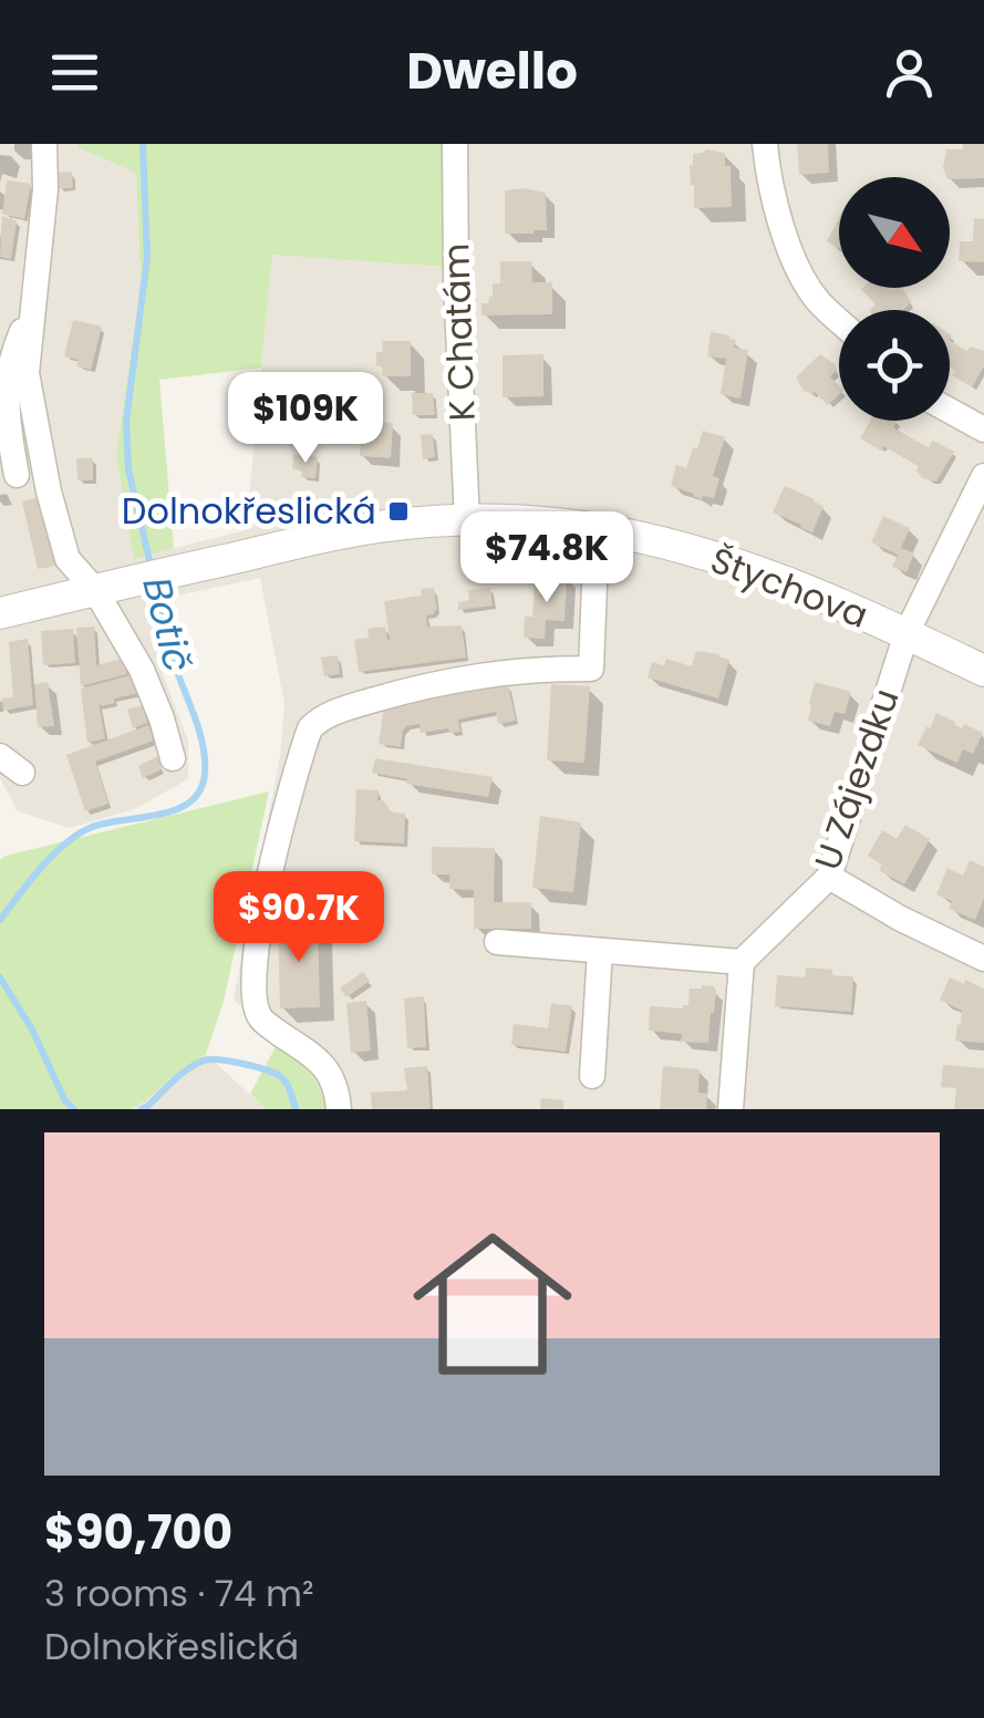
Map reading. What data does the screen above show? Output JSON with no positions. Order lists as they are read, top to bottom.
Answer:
{
  "streets": {
    "street": ["K Chatám", "Štychova", "U Zájezdku"]
  },
  "crossings": [
    ["K Chatám", "Štychova"],
    ["Štychova", "U Zájezdku"]
  ],
  "water": ["Botič"],
  "places": {
    "transit": ["Dolnokřeslická"]
  },
  "north": "bottom right",
  "page": {
    "header": "Dwello",
    "price": ["$109K", "$74.8K", "$90.7K"],
    "list": [
      {
        "name": "$90,700",
        "note": "3 rooms · 74 m² · Dolnokřeslická"
      }
    ]
  }
}
